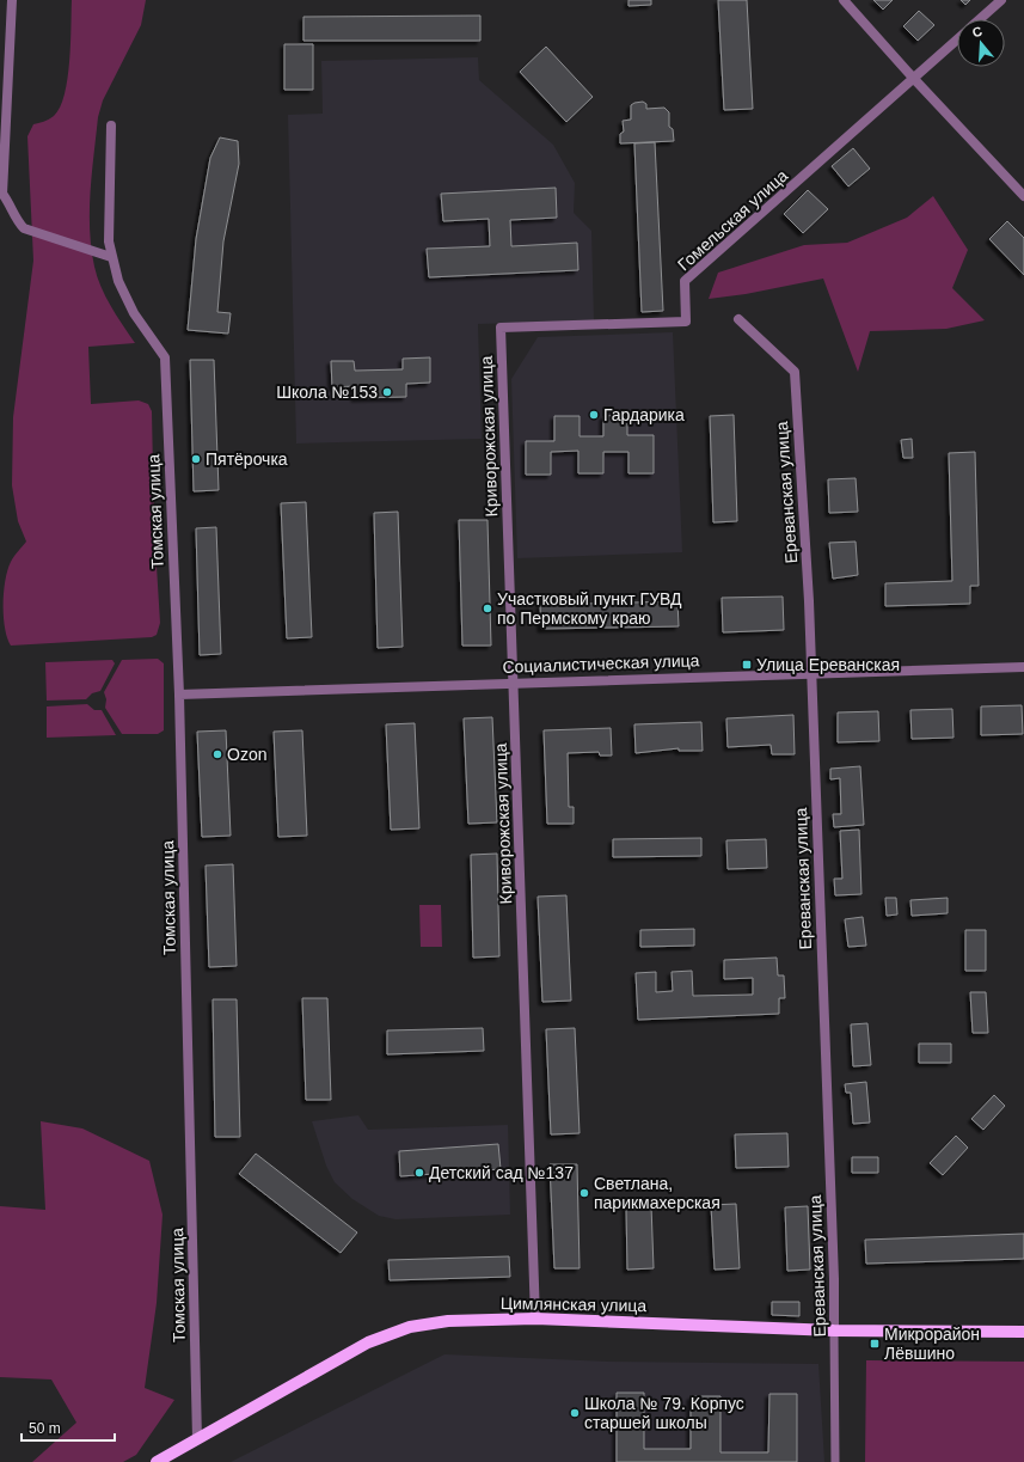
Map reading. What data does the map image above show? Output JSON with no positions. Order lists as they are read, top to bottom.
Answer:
{
  "streets": {
    "main road": ["Цимлянская улица"],
    "street": [
      "Гомельская улица",
      "Криворожская улица",
      "Ереванская улица",
      "Томская улица",
      "Социалистическая улица"
    ]
  },
  "crossings": [
    ["Гомельская улица", "Криворожская улица"],
    ["Криворожская улица", "Социалистическая улица"],
    ["Криворожская улица", "Цимлянская улица"],
    ["Ереванская улица", "Социалистическая улица"],
    ["Ереванская улица", "Цимлянская улица"],
    ["Томская улица", "Социалистическая улица"],
    ["Томская улица", "Цимлянская улица"]
  ],
  "places": {
    "other": [
      "Школа №153",
      "Гардарика",
      "Пятёрочка",
      "Участковый пункт ГУВД по Пермскому краю",
      "Ozon",
      "Детский сад №137",
      "Светлана, парикмахерская",
      "Школа № 79. Корпус старшей школы"
    ],
    "transit": ["Улица Ереванская", "Микрорайон Лёвшино"]
  },
  "scale_bar": "50 m",
  "north": "top"
}
